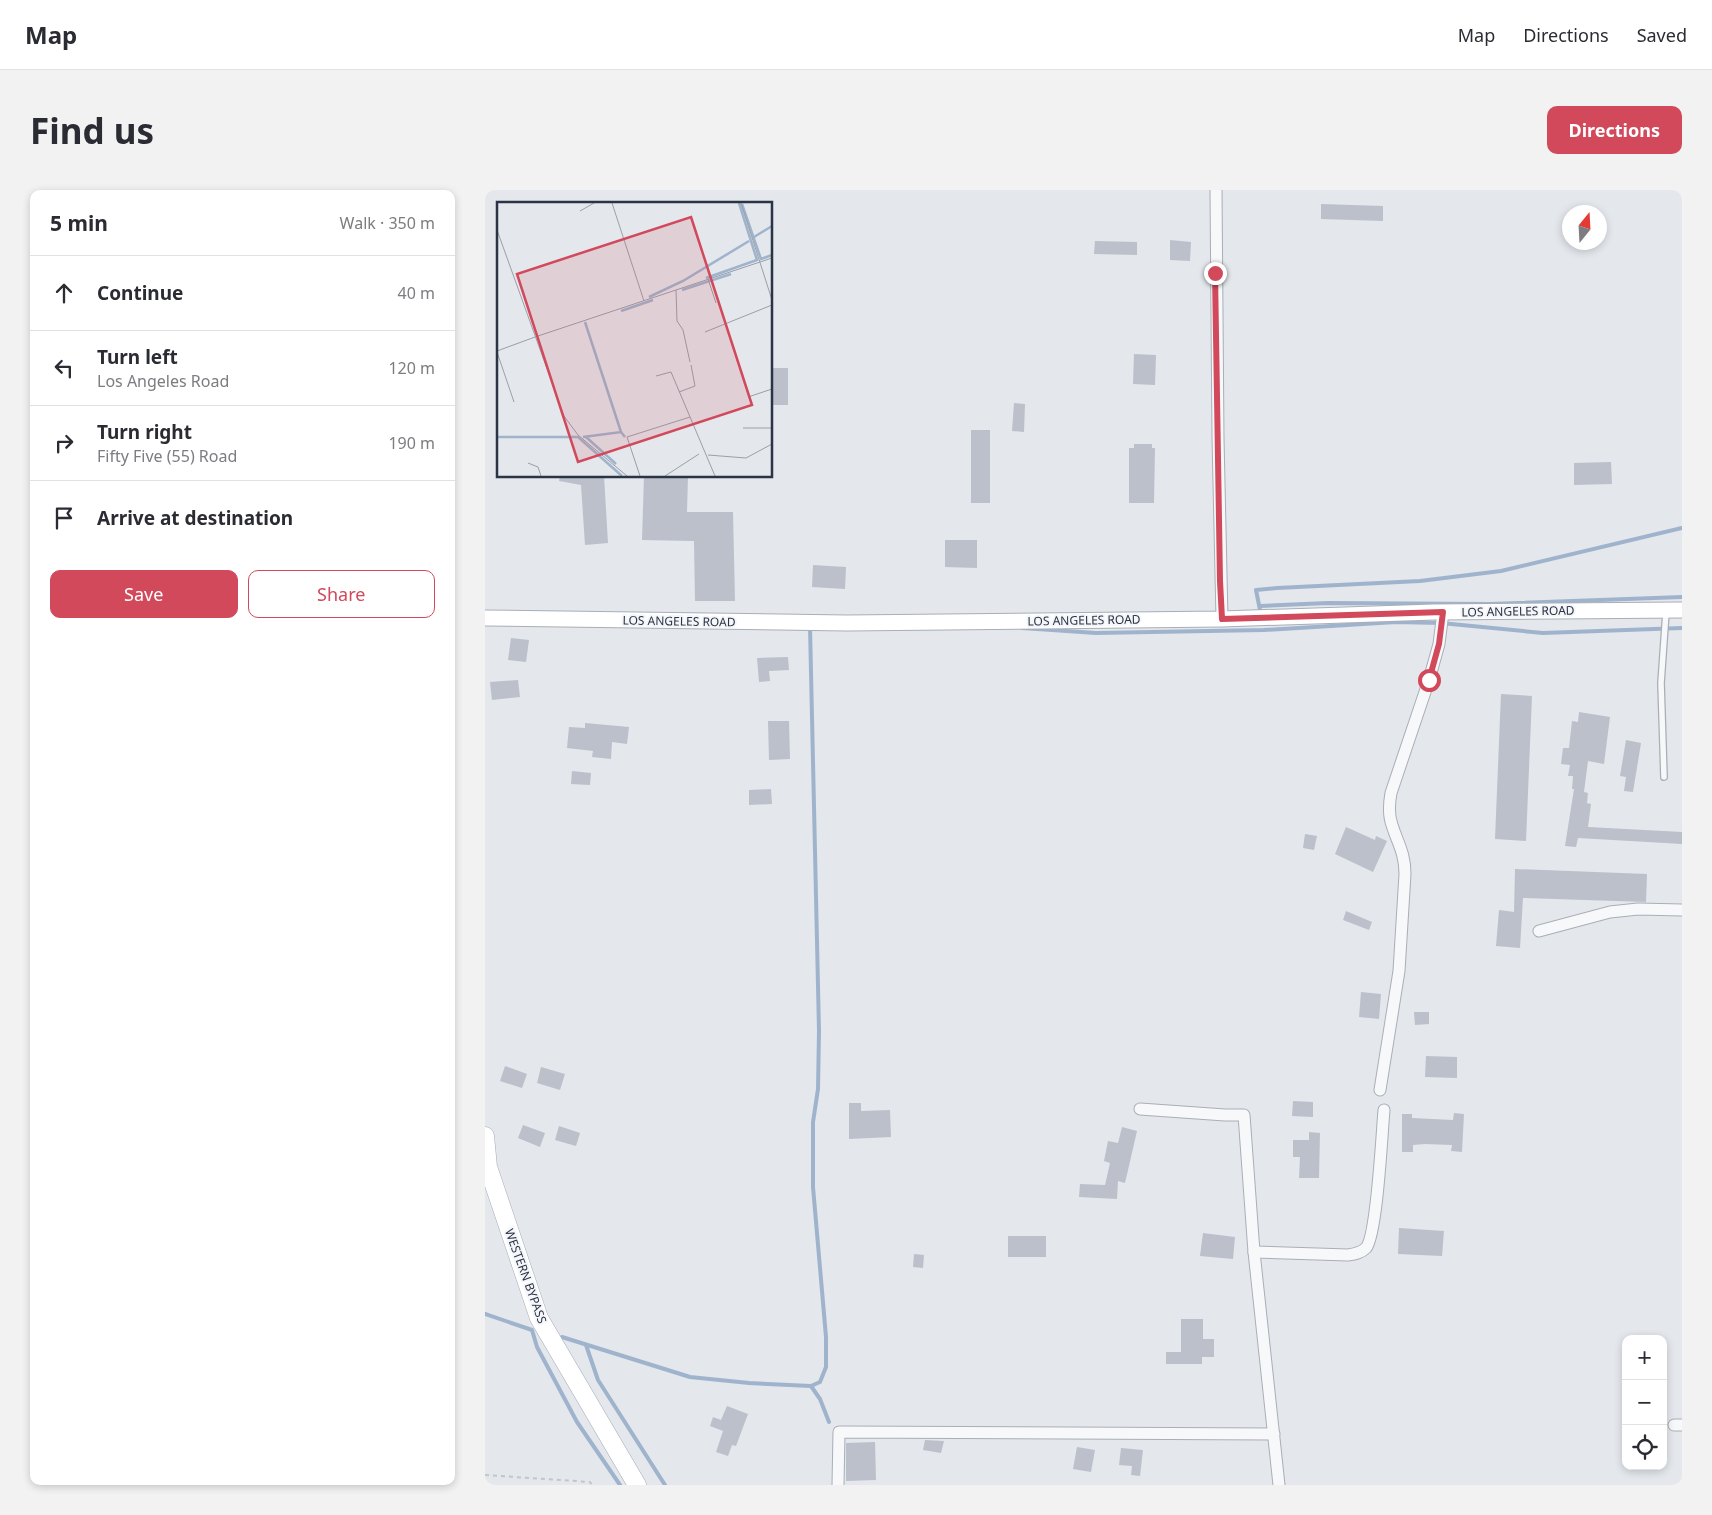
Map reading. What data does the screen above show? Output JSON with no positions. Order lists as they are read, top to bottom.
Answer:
{
  "streets": {
    "main road": ["LOS ANGELES ROAD", "WESTERN BYPASS"]
  },
  "north": "top",
  "page": {
    "header": "Map",
    "nav": ["Map", "Directions", "Saved"],
    "buttons": [
      "Directions",
      ["Save", "Share"]
    ],
    "title": "Find us",
    "heading": ["5 min", "Walk · 350 m"],
    "list": [
      ["Continue", "40 m"],
      ["Turn left", "Los Angeles Road", "120 m"],
      ["Turn right", "Fifty Five (55) Road", "190 m"],
      "Arrive at destination"
    ],
    "map_buttons": ["+", "−"]
  }
}
